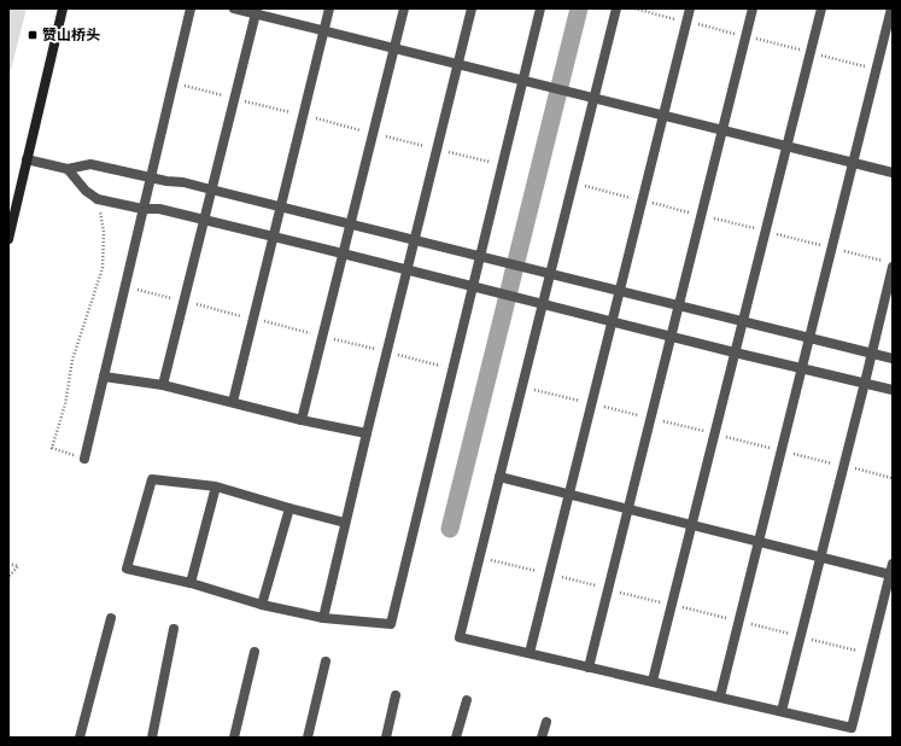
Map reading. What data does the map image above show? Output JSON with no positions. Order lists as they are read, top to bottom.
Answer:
{
  "places": {
    "transit": ["赞山桥头"]
  }
}
